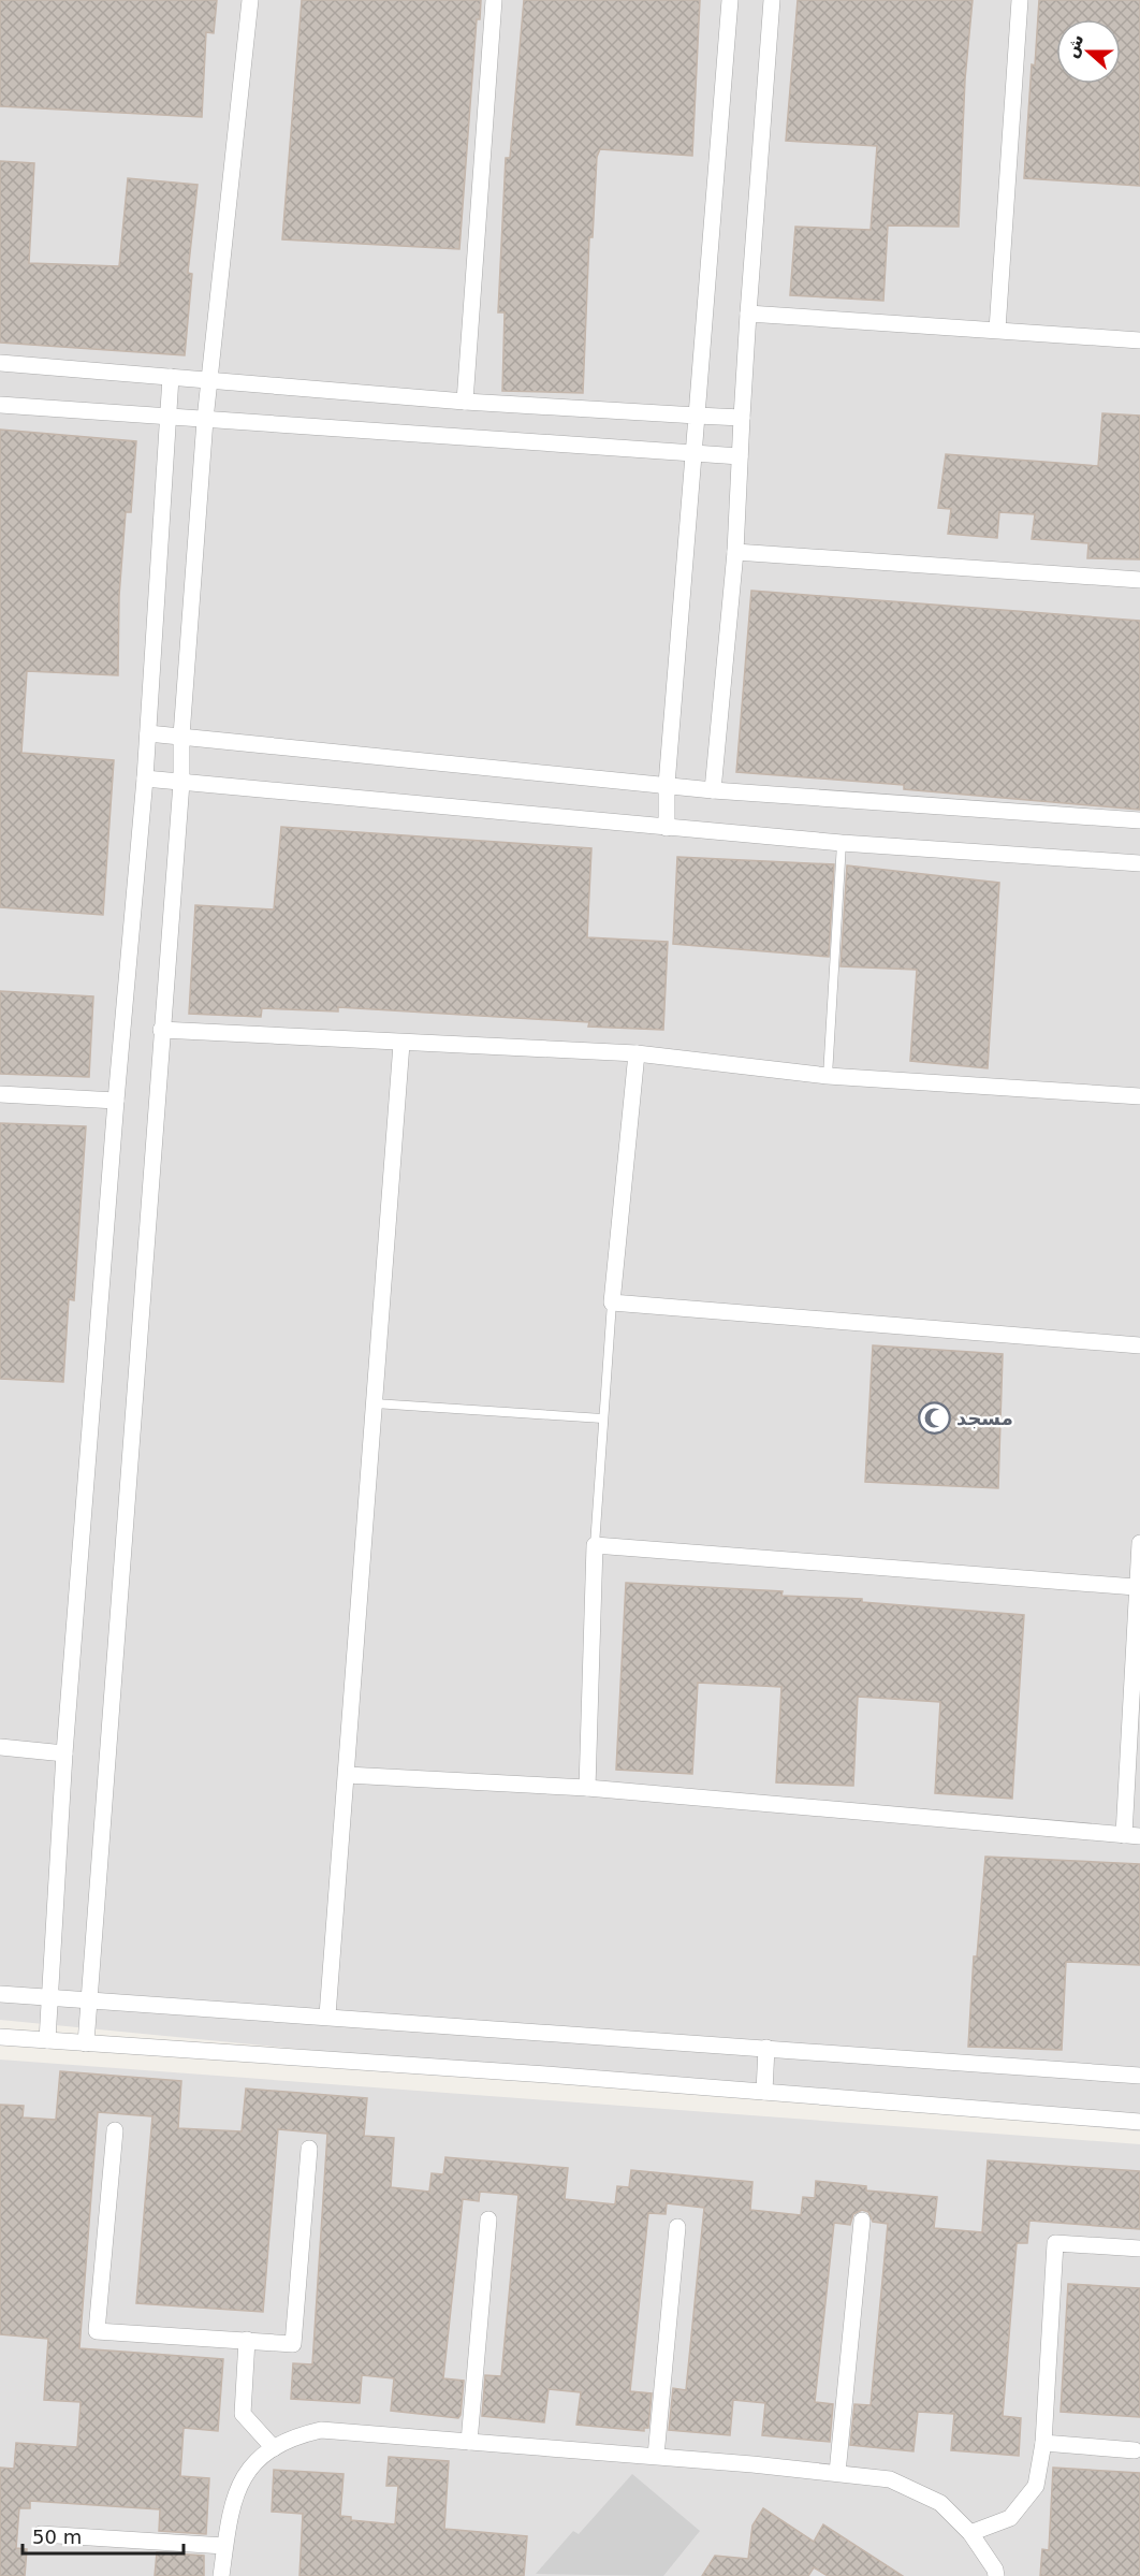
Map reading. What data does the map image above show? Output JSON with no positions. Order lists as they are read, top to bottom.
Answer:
{
  "places": {
    "mosque": ["مسجد"]
  },
  "scale_bar": "50 m",
  "north": "left"
}
